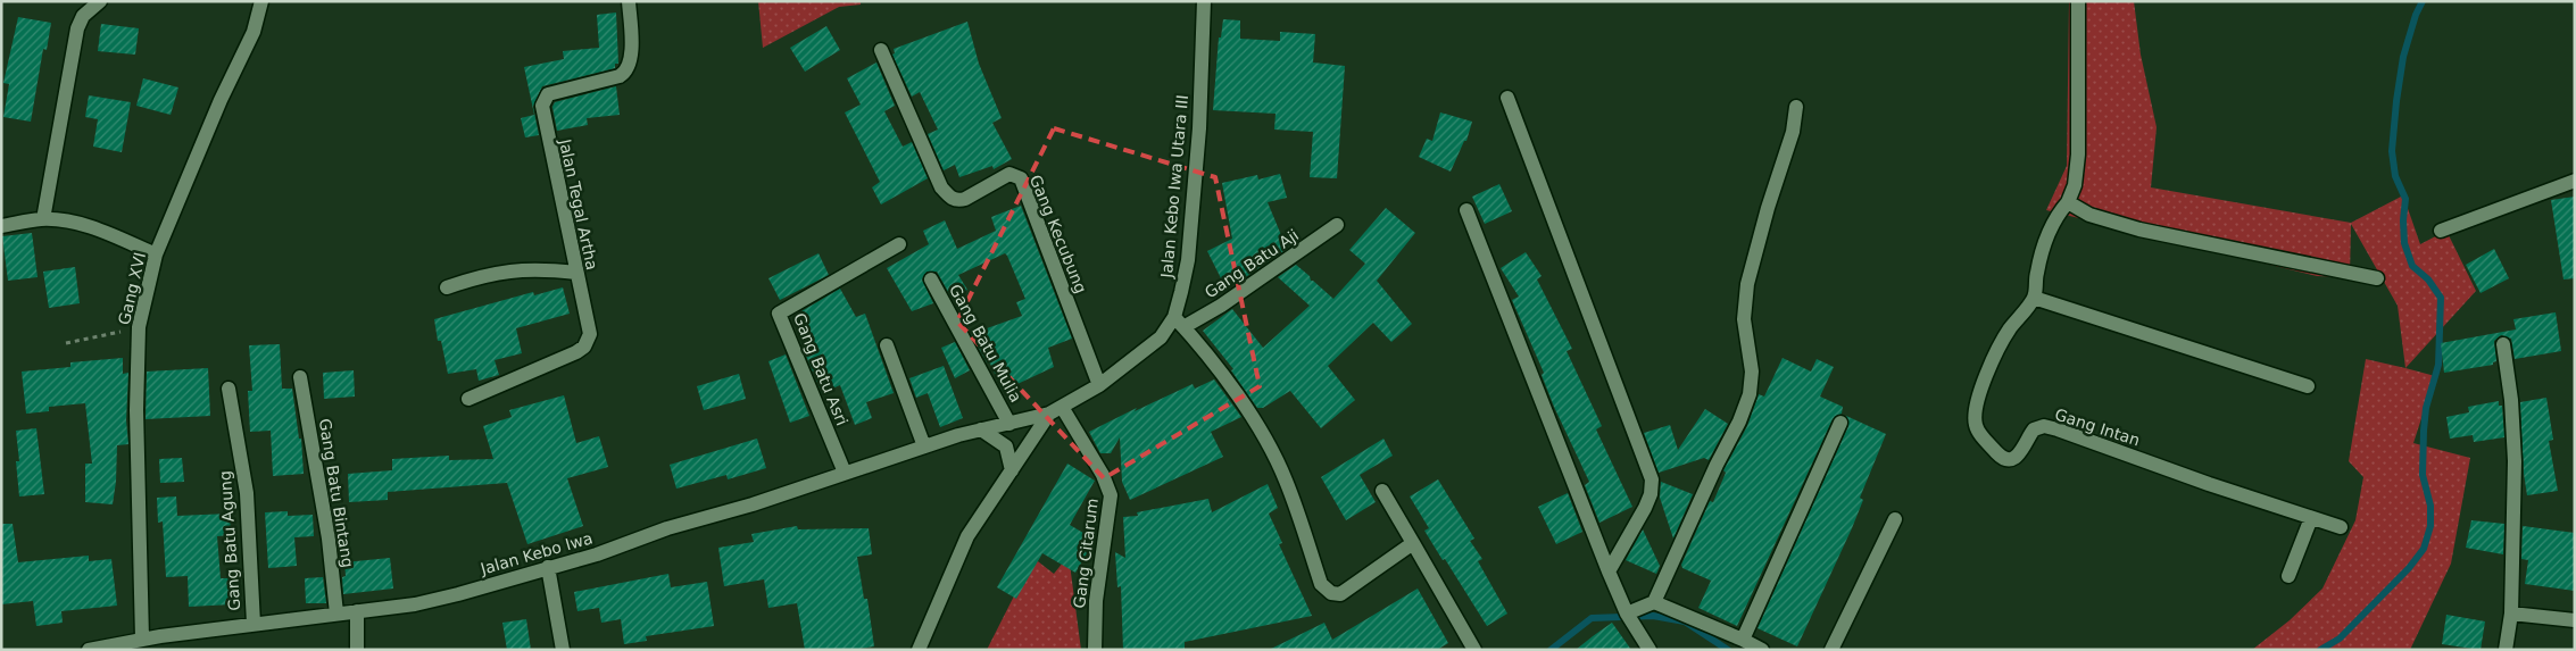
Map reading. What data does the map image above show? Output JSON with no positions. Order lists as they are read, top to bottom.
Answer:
{
  "streets": {
    "street": [
      "Jalan Kebo Iwa Utara III",
      "Jalan Tegal Artha",
      "Gang Kecubung",
      "Gang Batu Aji",
      "Gang XVI",
      "Gang Batu Mulia",
      "Gang Batu Asri",
      "Gang Intan",
      "Gang Batu Bintang",
      "Gang Batu Agung",
      "Jalan Kebo Iwa",
      "Gang Citarum"
    ]
  },
  "crossings": [
    ["Jalan Kebo Iwa Utara III", "Gang Kecubung"],
    ["Jalan Kebo Iwa Utara III", "Gang Batu Aji"],
    ["Jalan Kebo Iwa Utara III", "Gang Batu Mulia"],
    ["Jalan Kebo Iwa Utara III", "Jalan Kebo Iwa"],
    ["Jalan Kebo Iwa Utara III", "Gang Citarum"],
    ["Gang XVI", "Jalan Kebo Iwa"],
    ["Gang Batu Asri", "Jalan Kebo Iwa"],
    ["Gang Batu Bintang", "Jalan Kebo Iwa"],
    ["Gang Batu Agung", "Jalan Kebo Iwa"]
  ]
}
